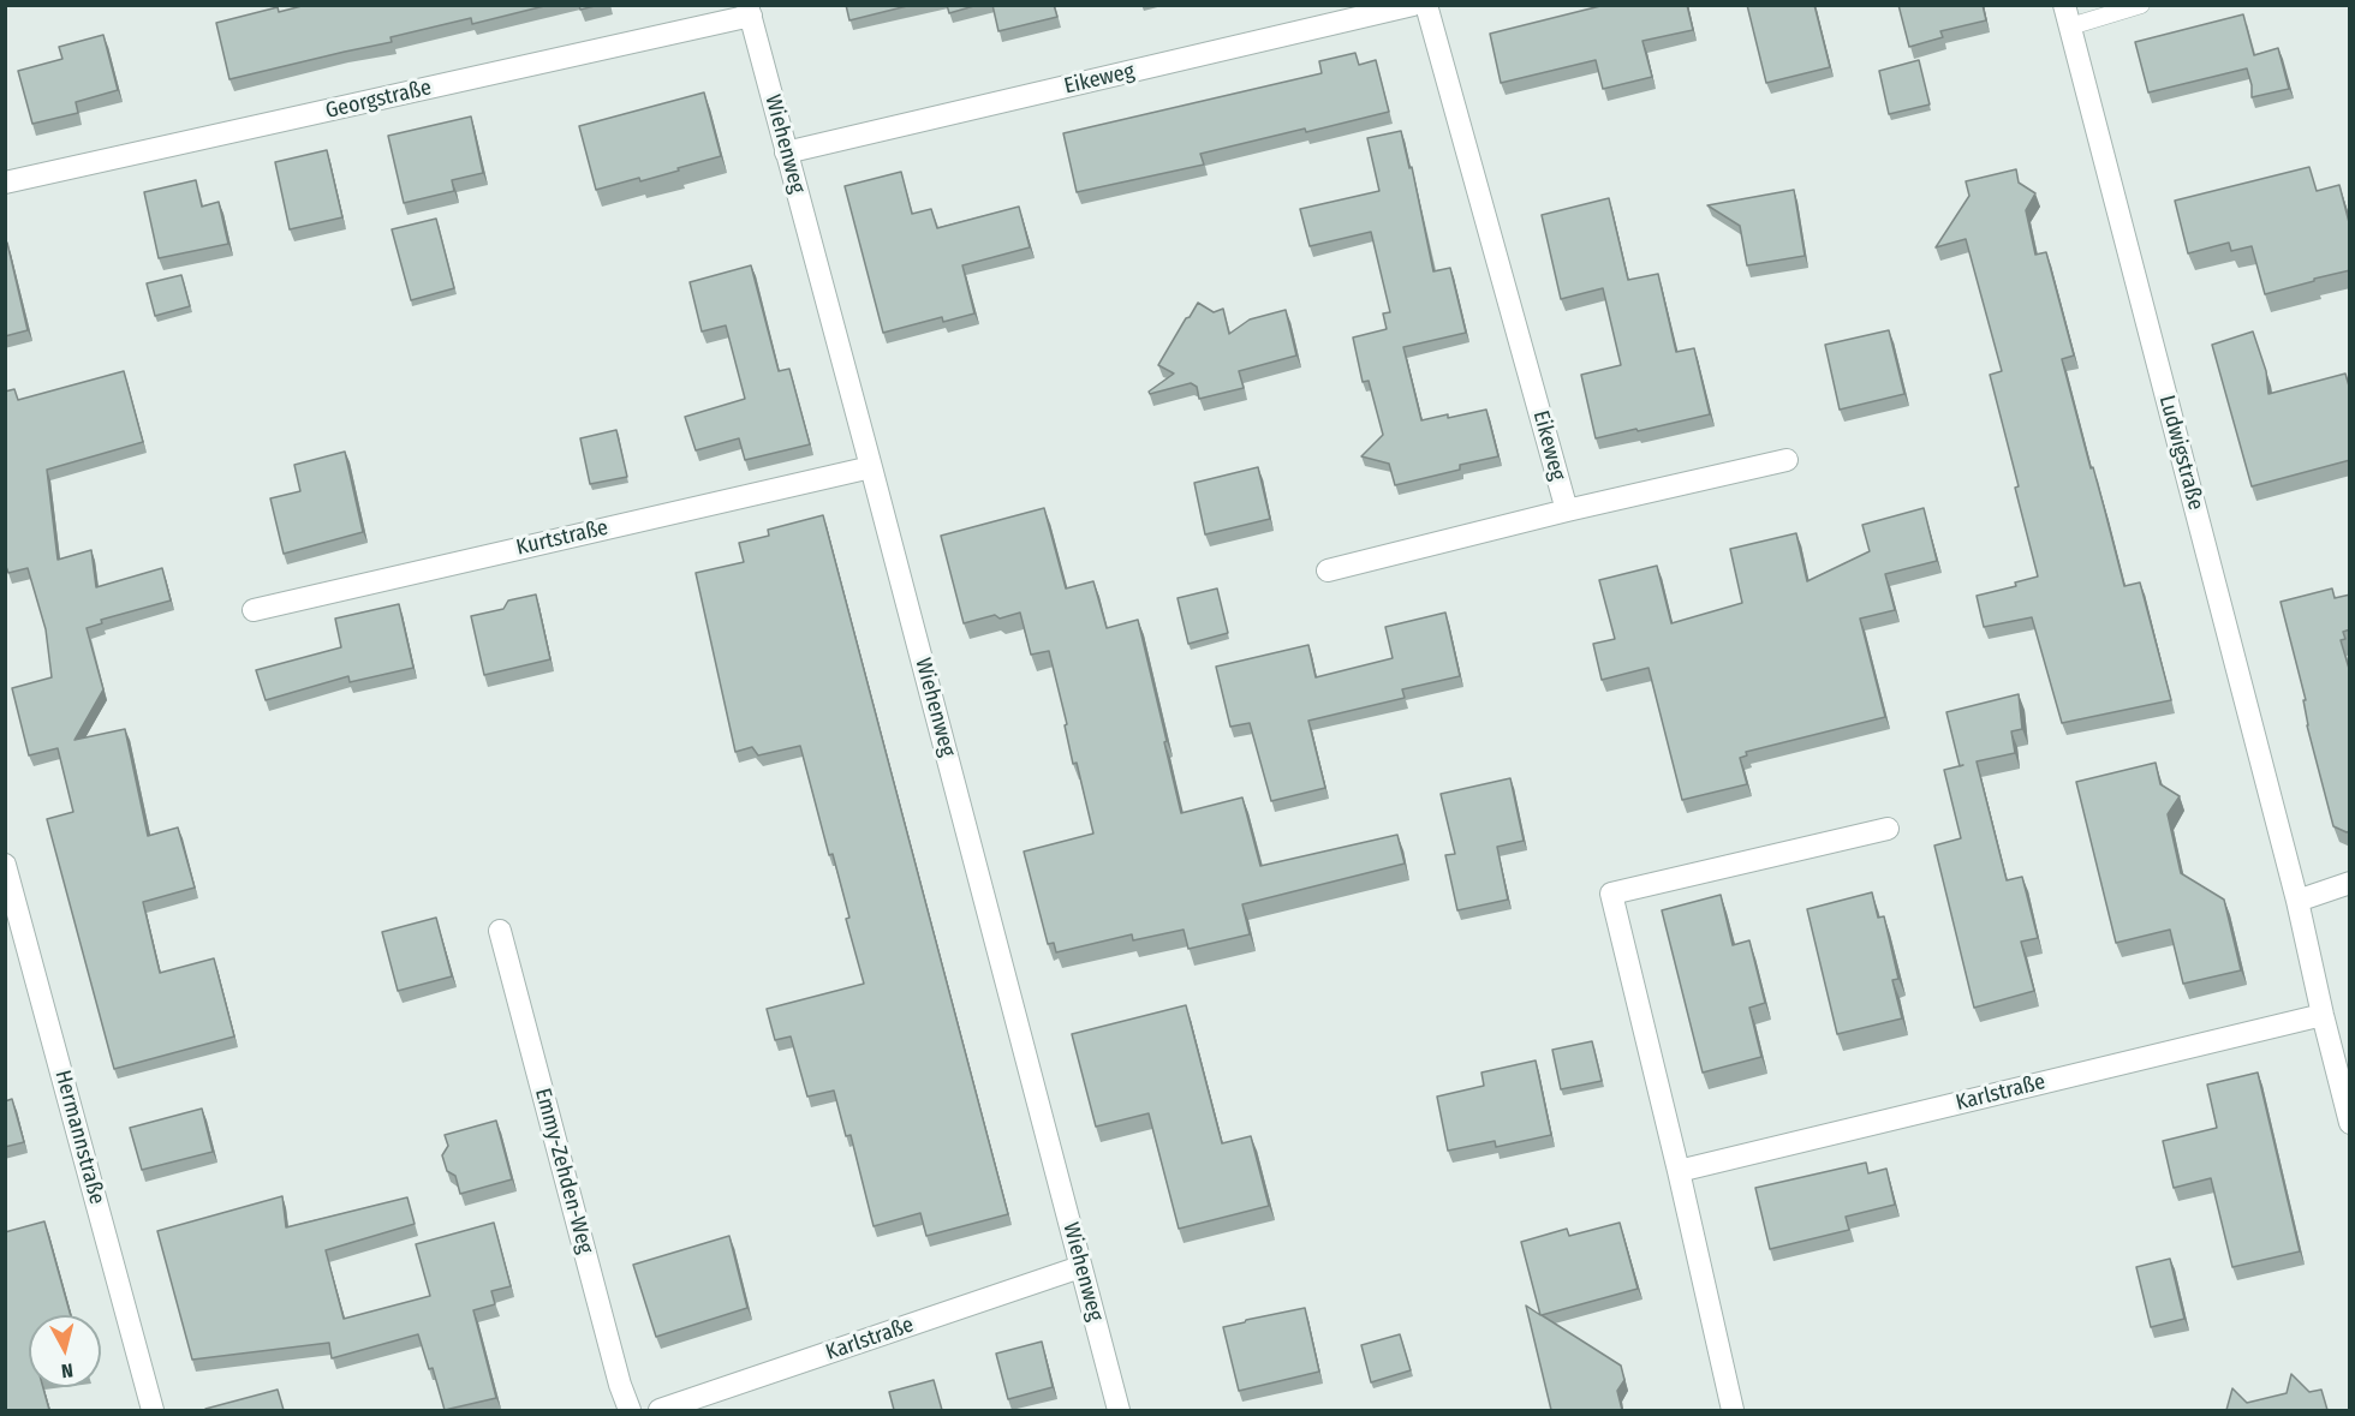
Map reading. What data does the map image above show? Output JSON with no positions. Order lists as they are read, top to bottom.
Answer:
{
  "streets": {
    "street": [
      "Eikeweg",
      "Georgstraße",
      "Wiehenweg",
      "Ludwigstraße",
      "Kurtstraße",
      "Karlstraße",
      "Hermannstraße",
      "Emmy-Zehden-Weg"
    ]
  },
  "crossings": [
    ["Eikeweg", "Wiehenweg"],
    ["Georgstraße", "Wiehenweg"],
    ["Wiehenweg", "Kurtstraße"],
    ["Wiehenweg", "Karlstraße"],
    ["Ludwigstraße", "Karlstraße"]
  ],
  "north": "bottom"
}
